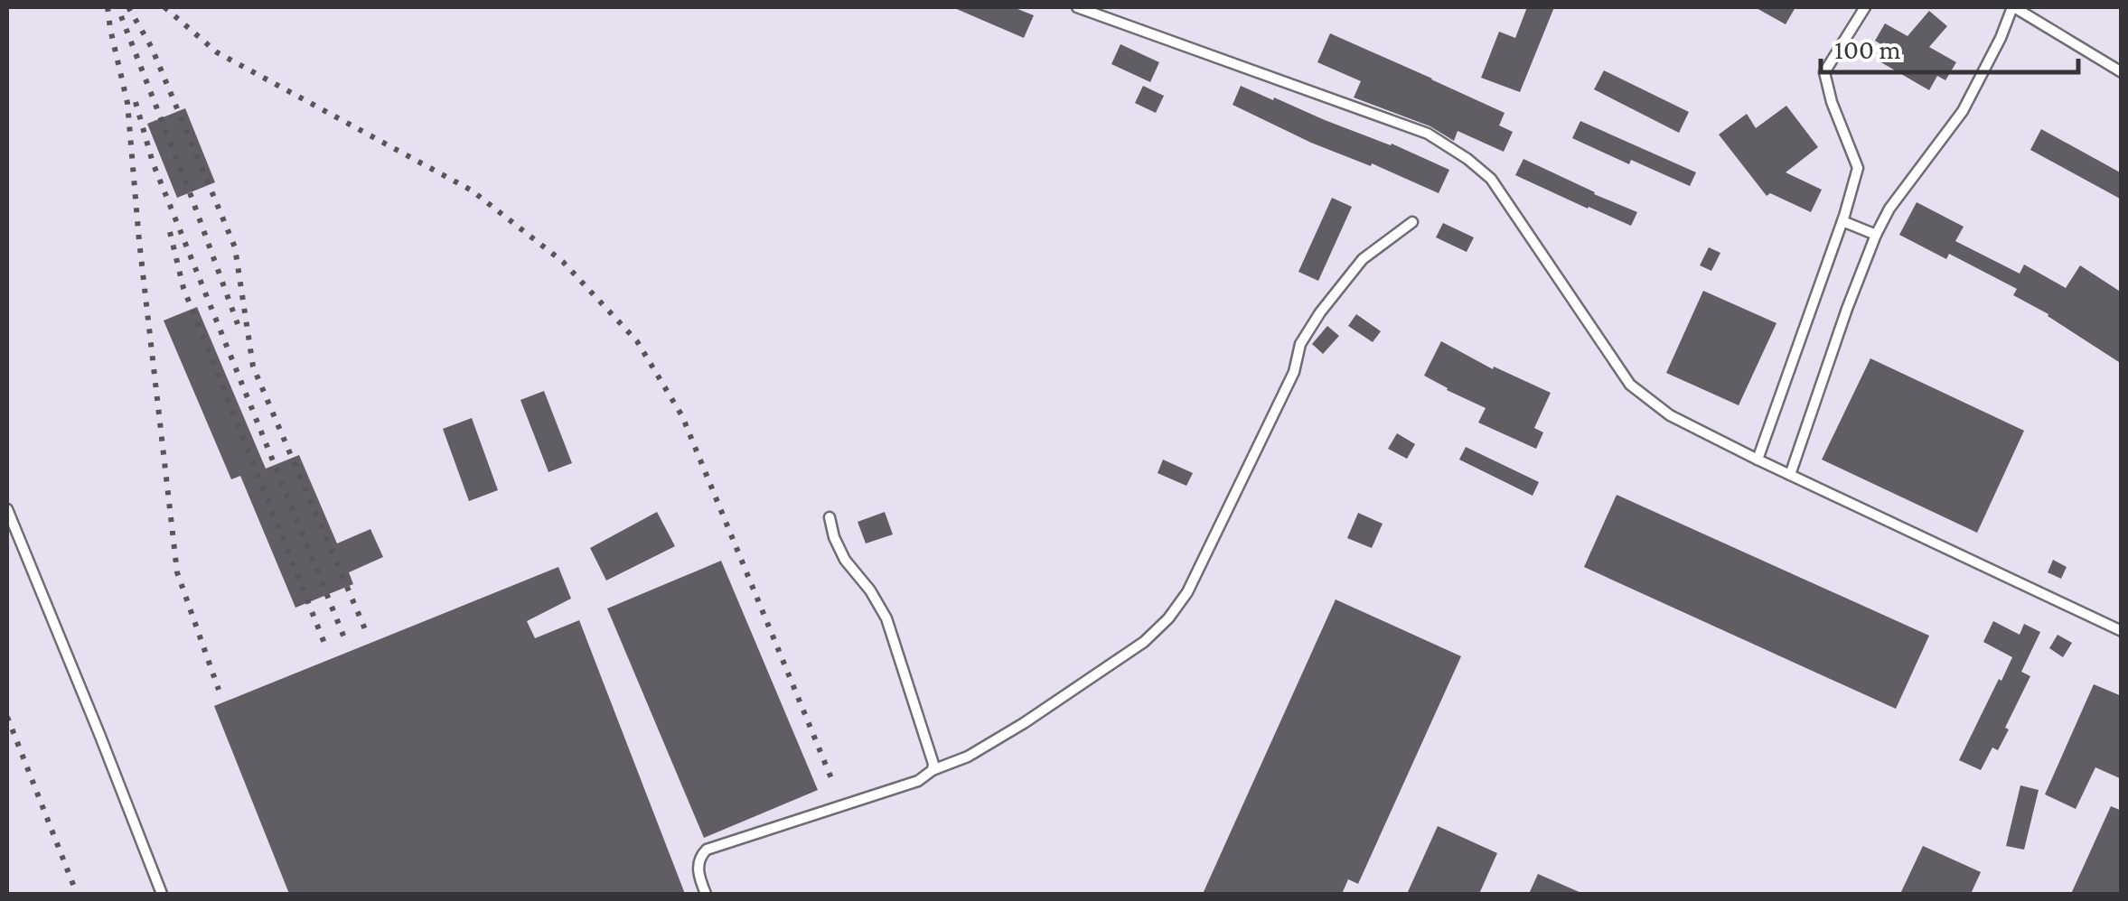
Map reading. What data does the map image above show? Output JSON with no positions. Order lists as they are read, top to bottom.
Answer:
{
  "scale_bar": "100 m"
}
